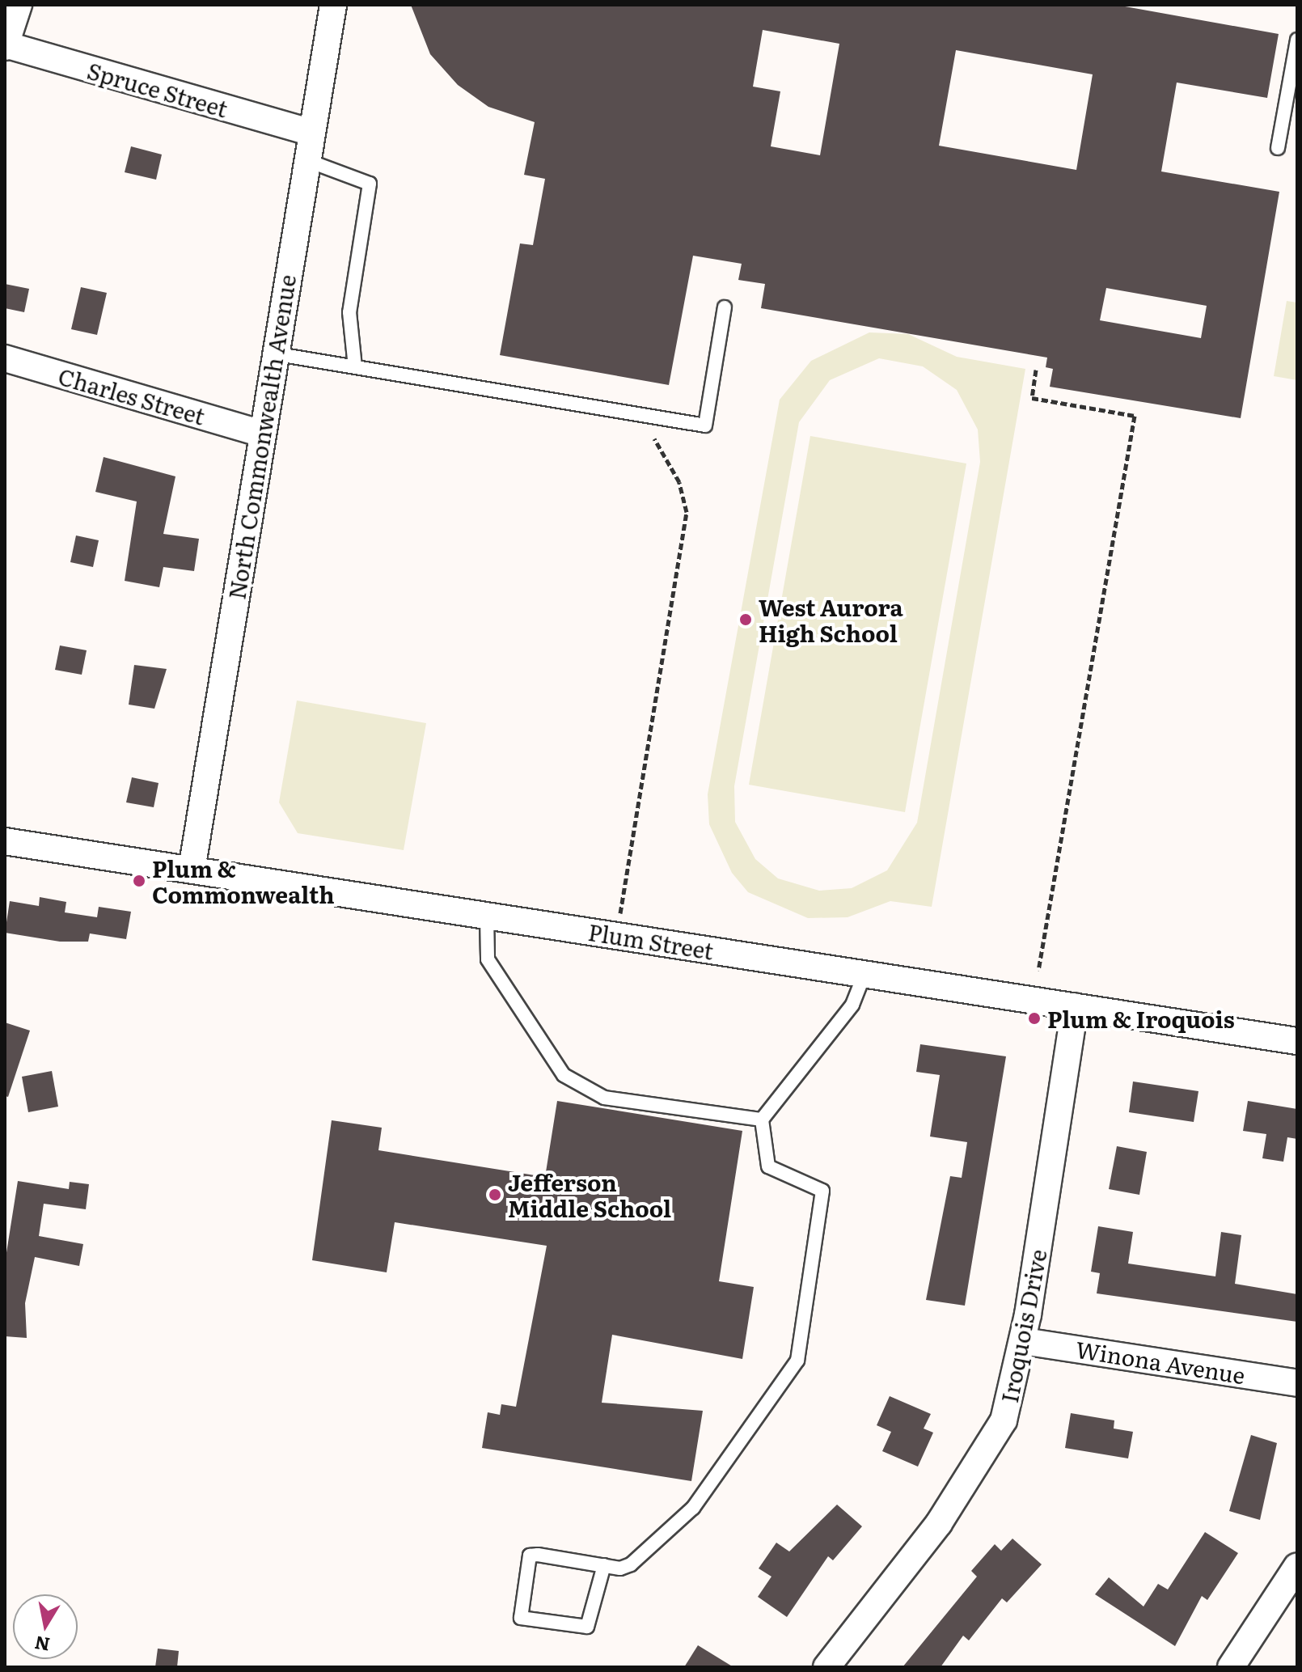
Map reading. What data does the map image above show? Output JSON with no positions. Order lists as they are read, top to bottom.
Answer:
{
  "streets": {
    "street": [
      "Spruce Street",
      "Charles Street",
      "North Commonwealth Avenue",
      "Plum Street",
      "Iroquois Drive",
      "Winona Avenue"
    ]
  },
  "crossings": [
    ["Spruce Street", "North Commonwealth Avenue"],
    ["Charles Street", "North Commonwealth Avenue"],
    ["North Commonwealth Avenue", "Plum Street"],
    ["Plum Street", "Iroquois Drive"],
    ["Iroquois Drive", "Winona Avenue"]
  ],
  "places": [
    "West Aurora High School",
    "Plum & Commonwealth",
    "Plum & Iroquois",
    "Jefferson Middle School"
  ],
  "north": "bottom"
}
